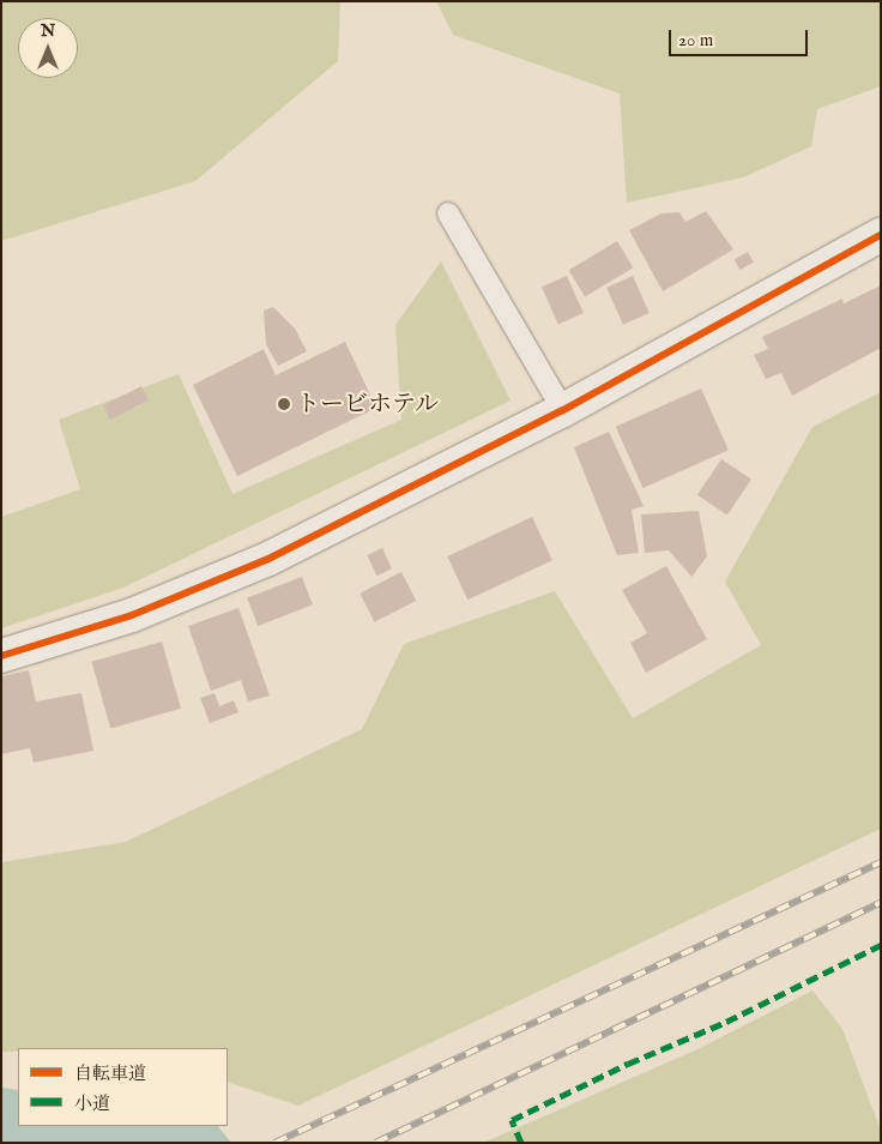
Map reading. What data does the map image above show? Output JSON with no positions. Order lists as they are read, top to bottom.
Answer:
{
  "places": ["トービホテル"],
  "legend": ["自転車道", "小道"],
  "scale_bar": "20 m",
  "north": "top"
}
